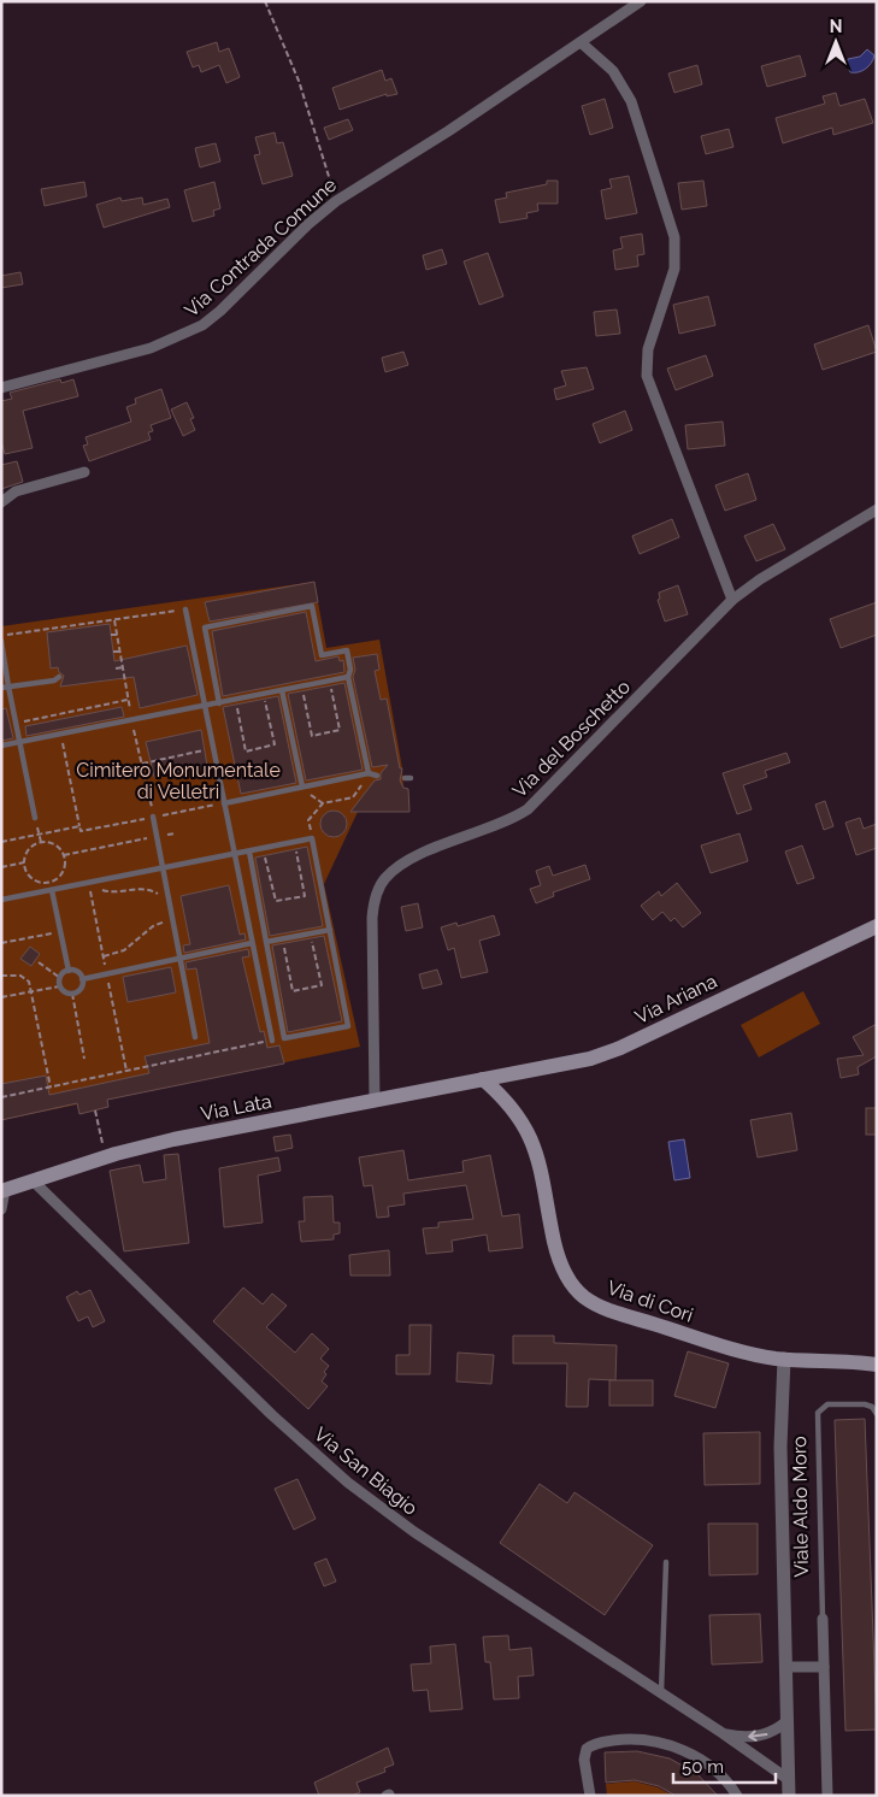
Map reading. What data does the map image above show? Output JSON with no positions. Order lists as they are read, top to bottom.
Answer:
{
  "streets": {
    "main road": ["Via Ariana", "Via Lata", "Via di Cori"],
    "street": [
      "Via Contrada Comune",
      "Via del Boschetto",
      "Via San Biagio",
      "Viale Aldo Moro"
    ]
  },
  "crossings": [
    ["Via del Boschetto", "Via Lata"],
    ["Via Ariana", "Via Lata"],
    ["Via Ariana", "Via di Cori"],
    ["Via Lata", "Via di Cori"],
    ["Via Lata", "Via San Biagio"],
    ["Via di Cori", "Viale Aldo Moro"],
    ["Via San Biagio", "Viale Aldo Moro"]
  ],
  "parks": ["Cimitero Monumentale di Velletri"],
  "scale_bar": "50 m",
  "north": "top"
}
